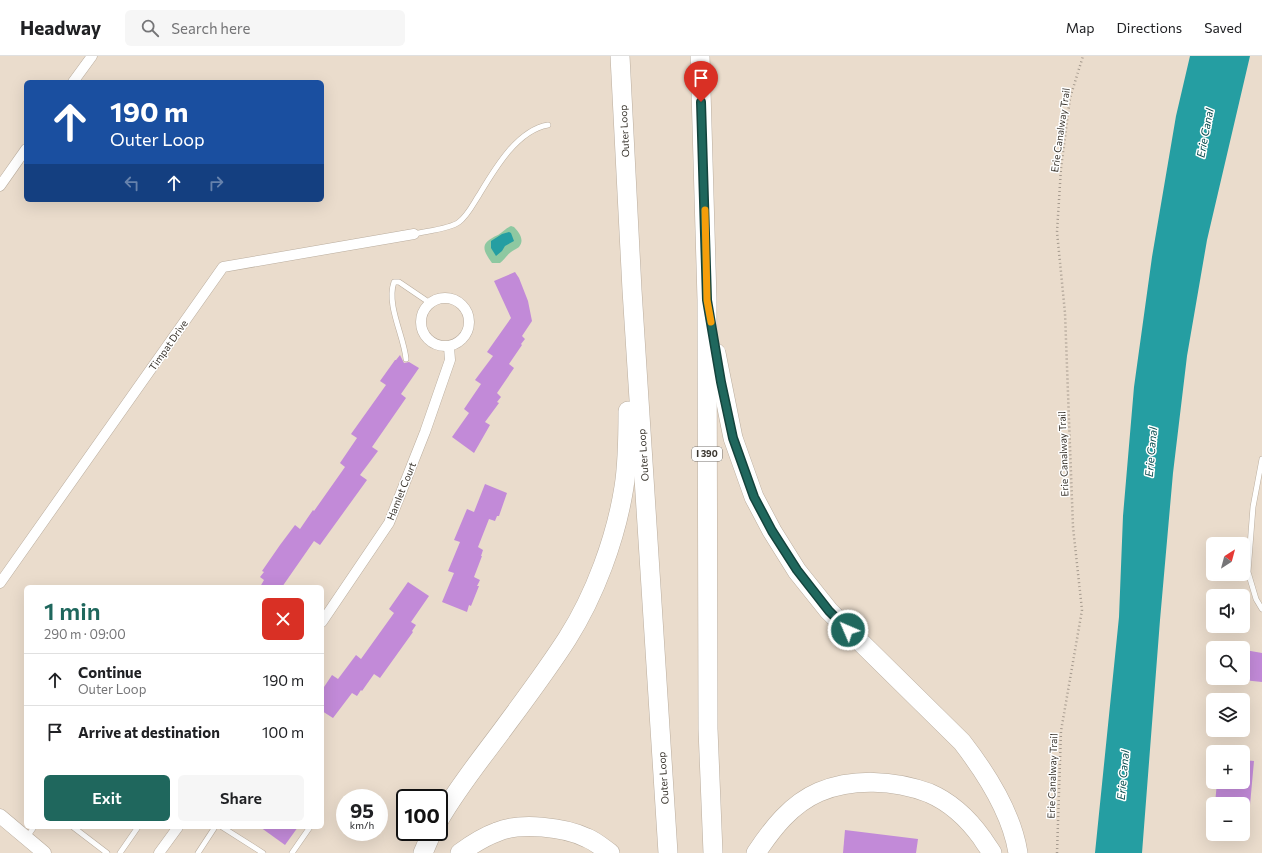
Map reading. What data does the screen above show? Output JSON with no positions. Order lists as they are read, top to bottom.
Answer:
{
  "streets": {
    "highway": ["Outer Loop", "I 390"],
    "street": ["Timpat Drive", "Hamlet Court"],
    "path": ["Erie Canalway Trail"]
  },
  "water": ["Erie Canal"],
  "north": "top right",
  "page": {
    "header": "Headway",
    "search": "Search here",
    "nav": ["Map", "Directions", "Saved"],
    "turn": ["190 m", "Outer Loop"],
    "map_buttons": ["+", "−"],
    "heading": ["1 min", "290 m · 09:00"],
    "list": [
      {
        "name": "Continue",
        "note": "Outer Loop",
        "value": "190 m"
      },
      {
        "name": "Arrive at destination",
        "value": "100 m"
      }
    ],
    "buttons": ["Exit", "Share"],
    "speed": "95 km/h",
    "limit": "100"
  }
}
